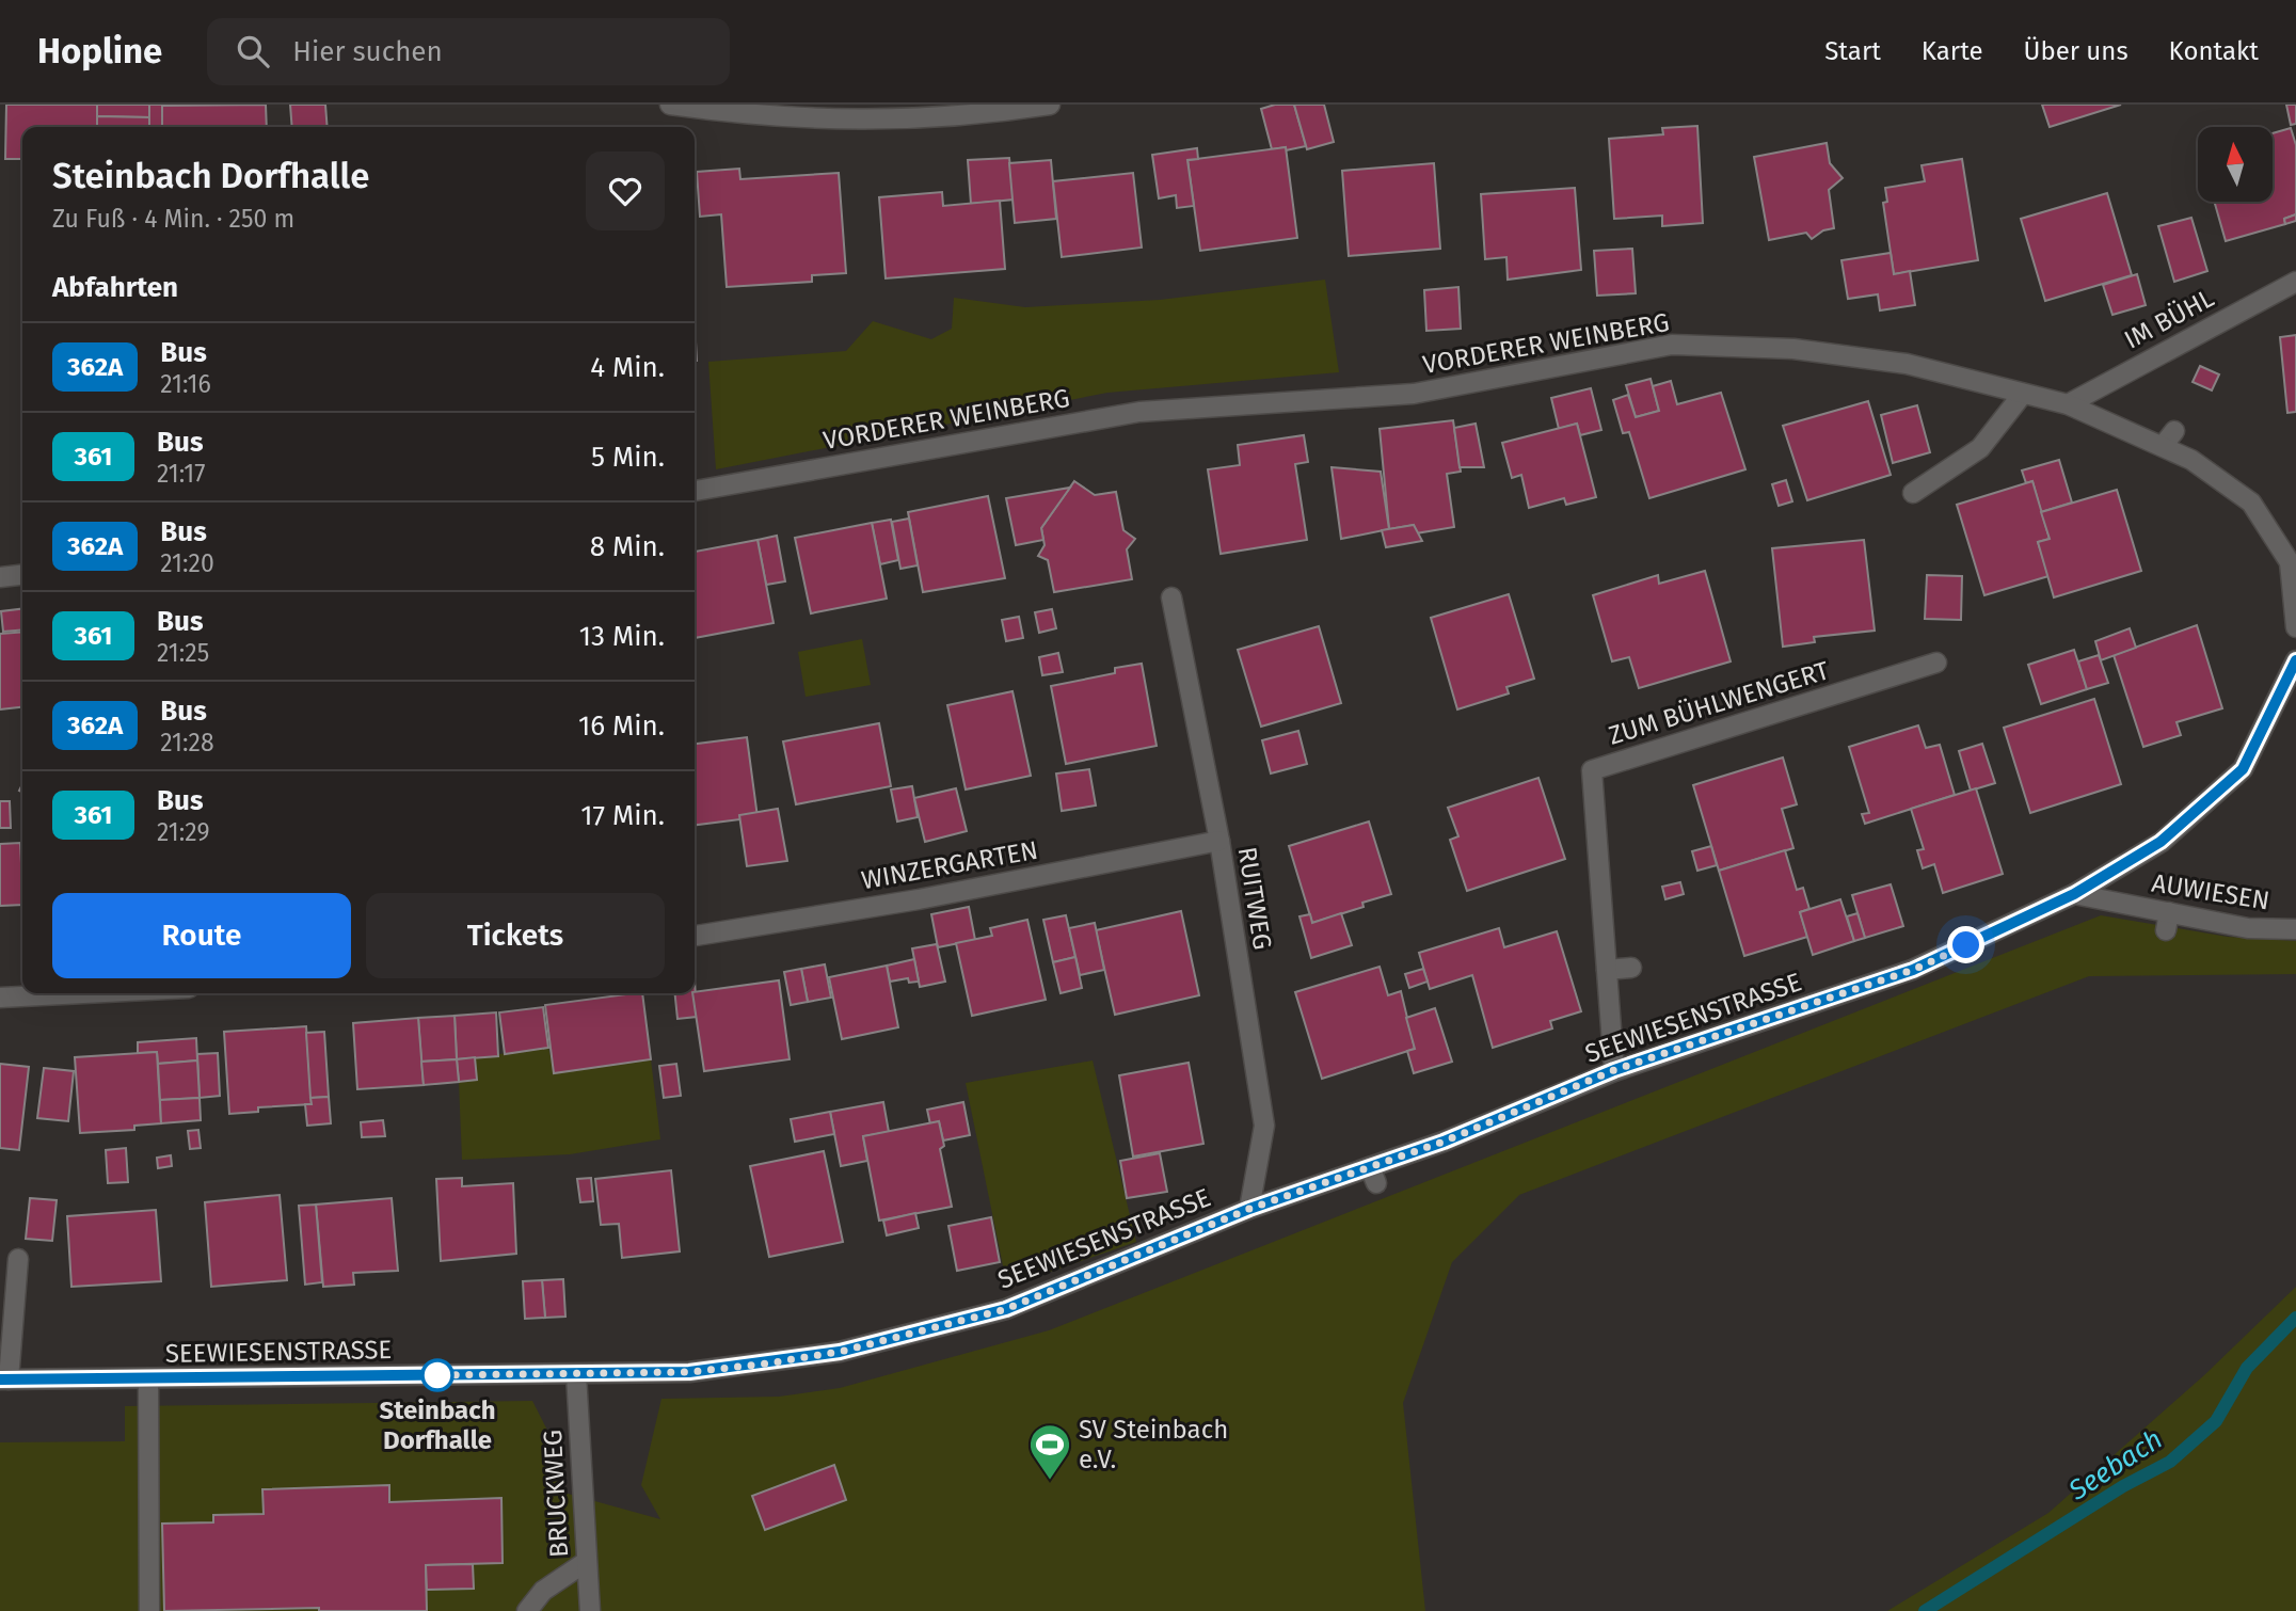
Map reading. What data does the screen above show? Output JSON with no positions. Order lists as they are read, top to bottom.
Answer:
{
  "streets": {
    "street": [
      "IM BÜHL",
      "VORDERER WEINBERG",
      "ZUM BÜHLWENGERT",
      "WINZERGARTEN",
      "AUWIESEN",
      "RUITWEG",
      "SEEWIESENSTRASSE",
      "BRUCKWEG"
    ]
  },
  "crossings": [
    ["IM BÜHL", "VORDERER WEINBERG"],
    ["ZUM BÜHLWENGERT", "SEEWIESENSTRASSE"],
    ["WINZERGARTEN", "RUITWEG"],
    ["AUWIESEN", "SEEWIESENSTRASSE"],
    ["RUITWEG", "SEEWIESENSTRASSE"],
    ["SEEWIESENSTRASSE", "BRUCKWEG"]
  ],
  "water": ["Seebach"],
  "places": {
    "other": ["Steinbach Dorfhalle"],
    "sports": ["SV Steinbach e.V."]
  },
  "lines": ["bus line 362A"],
  "north": "top",
  "page": {
    "header": "Hopline",
    "search": "Hier suchen",
    "nav": [
      "Start",
      "Karte",
      "Über uns",
      "Kontakt"
    ],
    "heading": [
      ["Steinbach Dorfhalle", "Zu Fuß · 4 Min. · 250 m"],
      "Abfahrten"
    ],
    "list": [
      {
        "mark": "362A",
        "name": "Bus",
        "note": "21:16",
        "value": "4 Min."
      },
      {
        "mark": "361",
        "name": "Bus",
        "note": "21:17",
        "value": "5 Min."
      },
      {
        "mark": "362A",
        "name": "Bus",
        "note": "21:20",
        "value": "8 Min."
      },
      {
        "mark": "361",
        "name": "Bus",
        "note": "21:25",
        "value": "13 Min."
      },
      {
        "mark": "362A",
        "name": "Bus",
        "note": "21:28",
        "value": "16 Min."
      },
      {
        "mark": "361",
        "name": "Bus",
        "note": "21:29",
        "value": "17 Min."
      }
    ],
    "buttons": ["Route", "Tickets"]
  }
}
